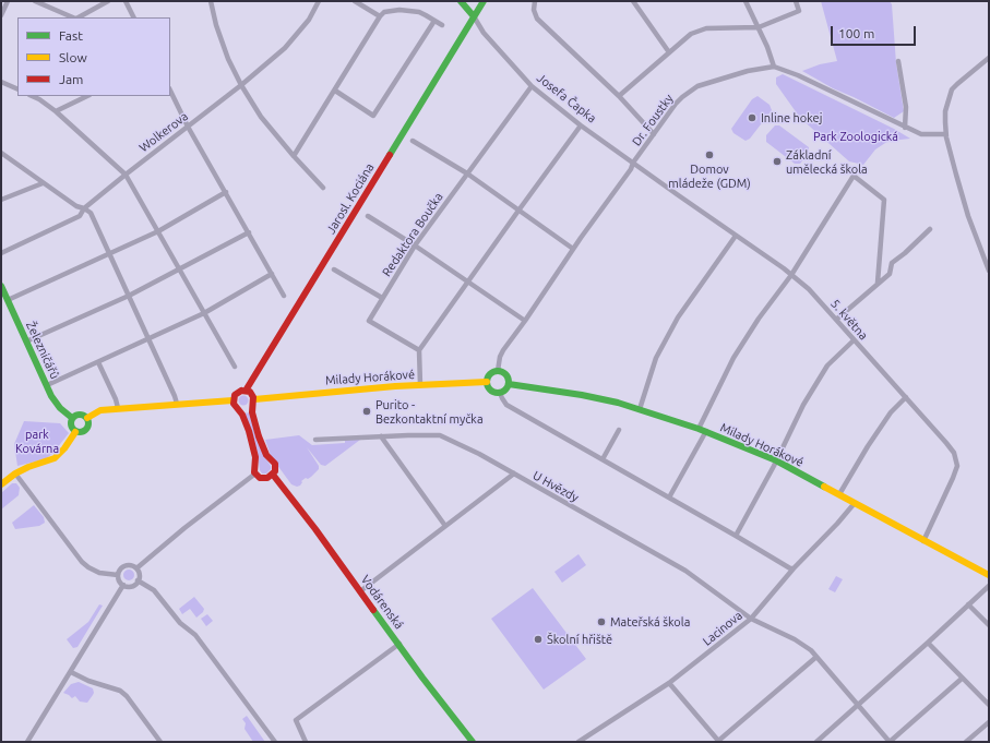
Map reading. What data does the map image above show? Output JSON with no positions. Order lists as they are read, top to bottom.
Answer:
{
  "streets": {
    "main road": [
      "Josefa Čapka",
      "Jarosl. Kociána",
      "Železničářů",
      "Milady Horákové",
      "Vodárenská"
    ],
    "street": [
      "Dr. Foustky",
      "Wolkerova",
      "Redaktora Boučka",
      "5. května",
      "U Hvězdy",
      "Lacinova"
    ]
  },
  "crossings": [
    ["Josefa Čapka", "Dr. Foustky"],
    ["Josefa Čapka", "Jarosl. Kociána"],
    ["Josefa Čapka", "Redaktora Boučka"],
    ["Josefa Čapka", "5. května"],
    ["Dr. Foustky", "5. května"],
    ["Dr. Foustky", "Milady Horákové"],
    ["5. května", "Milady Horákové"],
    ["Milady Horákové", "Lacinova"],
    ["U Hvězdy", "Vodárenská"],
    ["U Hvězdy", "Lacinova"]
  ],
  "parks": ["Park Zoologická", "park Kovárna"],
  "places": [
    "Inline hokej",
    "Domov mládeže (GDM)",
    "Základní umělecká škola",
    "Purito - Bezkontaktní myčka",
    "Mateřská škola",
    "Školní hřiště"
  ],
  "legend": ["Fast", "Slow", "Jam"],
  "scale_bar": "100 m"
}
